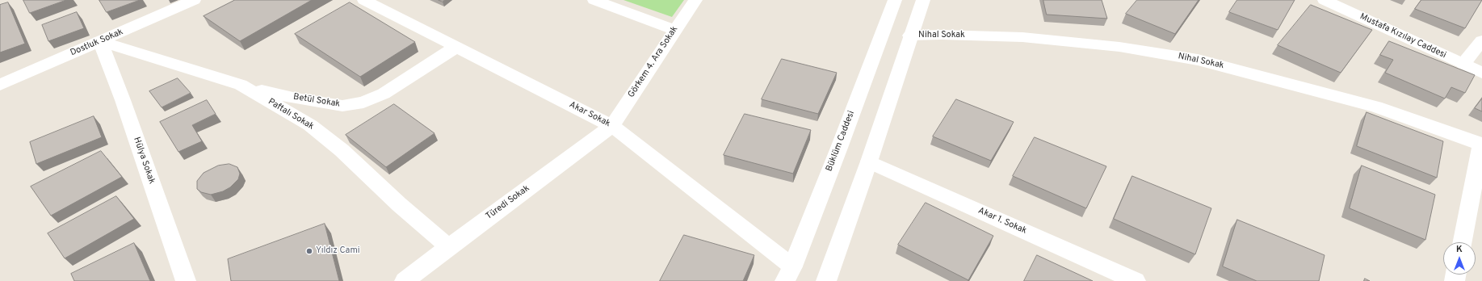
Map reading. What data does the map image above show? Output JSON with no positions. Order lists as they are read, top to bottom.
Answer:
{
  "streets": {
    "street": [
      "Nihal Sokak",
      "Mustafa Kızılay Caddesi",
      "Dostluk Sokak",
      "Görkem 4. Ara Sokak",
      "Betül Sokak",
      "Paftalı Sokak",
      "Akar Sokak",
      "Büklüm Caddesi",
      "Hülya Sokak",
      "Türedi Sokak",
      "Akar 1. Sokak"
    ]
  },
  "crossings": [
    ["Dostluk Sokak", "Paftalı Sokak"],
    ["Dostluk Sokak", "Hülya Sokak"],
    ["Görkem 4. Ara Sokak", "Akar Sokak"],
    ["Görkem 4. Ara Sokak", "Türedi Sokak"],
    ["Betül Sokak", "Paftalı Sokak"],
    ["Betül Sokak", "Akar Sokak"],
    ["Paftalı Sokak", "Hülya Sokak"],
    ["Paftalı Sokak", "Türedi Sokak"],
    ["Akar Sokak", "Büklüm Caddesi"],
    ["Akar Sokak", "Türedi Sokak"]
  ],
  "places": ["Yıldız Cami"],
  "north": "top"
}
